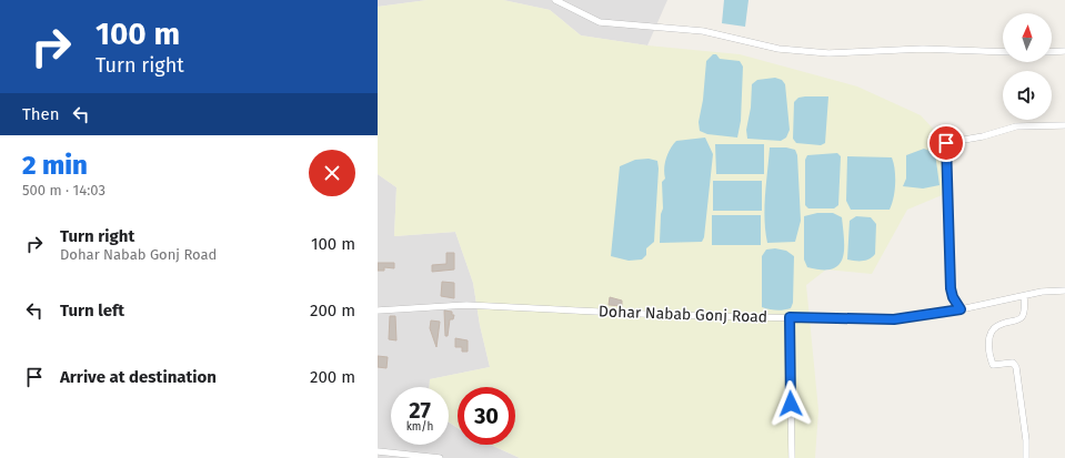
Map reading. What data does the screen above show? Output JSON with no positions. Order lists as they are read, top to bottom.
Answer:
{
  "streets": {
    "street": ["Dohar Nabab Gonj Road"]
  },
  "north": "top",
  "page": {
    "turn": ["100 m", "Turn right"],
    "then": "Then",
    "heading": ["2 min", "500 m · 14:03"],
    "list": [
      {
        "name": "Turn right",
        "note": "Dohar Nabab Gonj Road",
        "value": "100 m"
      },
      {
        "name": "Turn left",
        "value": "200 m"
      },
      {
        "name": "Arrive at destination",
        "value": "200 m"
      }
    ],
    "speed": "27 km/h",
    "limit": "30"
  }
}
